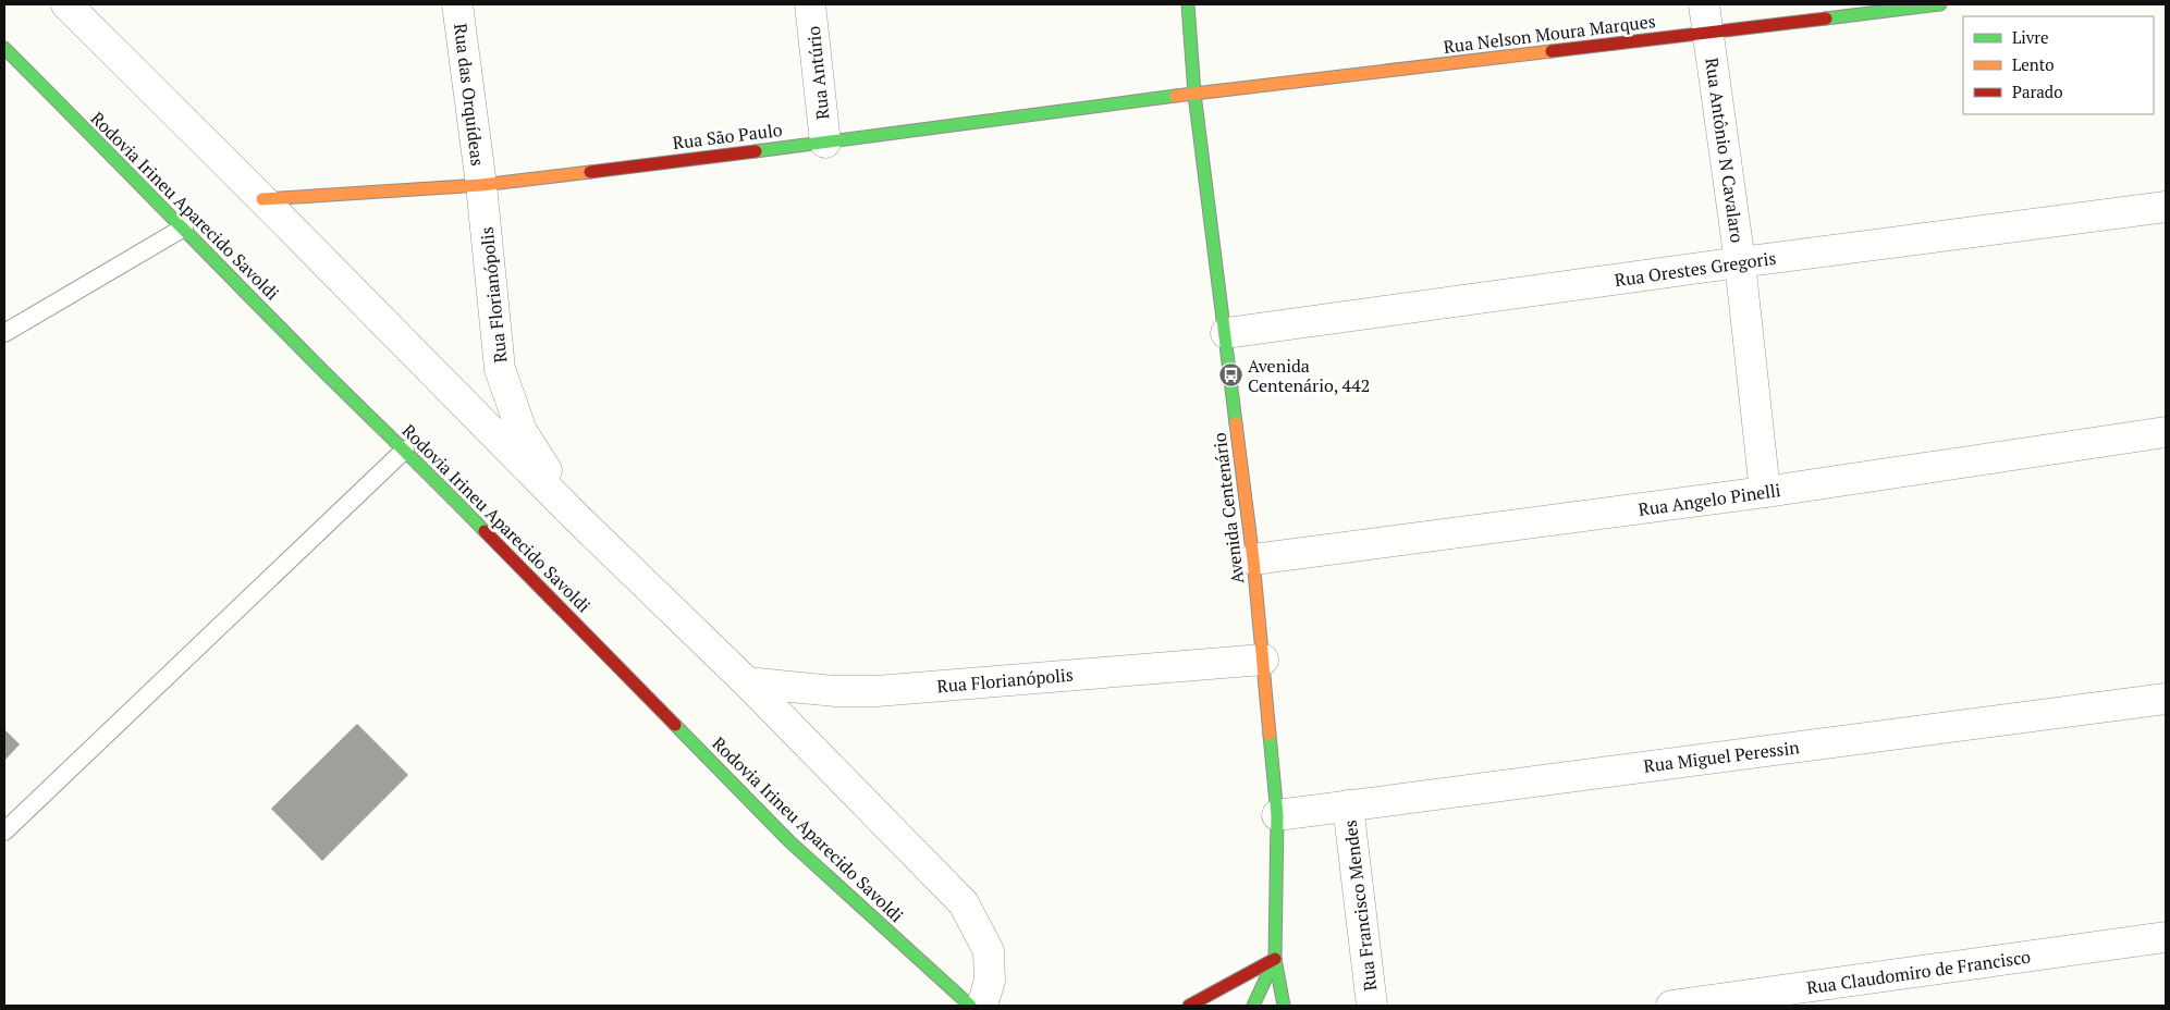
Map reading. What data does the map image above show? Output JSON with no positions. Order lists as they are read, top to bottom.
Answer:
{
  "streets": {
    "street": [
      "Rua Nelson Moura Marques",
      "Rua Antúrio",
      "Rua das Orquídeas",
      "Rua São Paulo",
      "Rua Antônio N Cavalaro",
      "Rodovia Irineu Aparecido Savoldi",
      "Rua Orestes Gregoris",
      "Rua Florianópolis",
      "Rua Angelo Pinelli",
      "Avenida Centenário",
      "Rua Miguel Peressin",
      "Rua Francisco Mendes",
      "Rua Claudomiro de Francisco"
    ]
  },
  "crossings": [
    ["Rua Nelson Moura Marques", "Rua São Paulo"],
    ["Rua Nelson Moura Marques", "Rua Antônio N Cavalaro"],
    ["Rua Nelson Moura Marques", "Avenida Centenário"],
    ["Rua Antúrio", "Rua São Paulo"],
    ["Rua das Orquídeas", "Rua São Paulo"],
    ["Rua das Orquídeas", "Rua Florianópolis"],
    ["Rua São Paulo", "Rua Florianópolis"],
    ["Rua São Paulo", "Avenida Centenário"],
    ["Rua Antônio N Cavalaro", "Rua Orestes Gregoris"],
    ["Rua Antônio N Cavalaro", "Rua Angelo Pinelli"],
    ["Rua Orestes Gregoris", "Avenida Centenário"],
    ["Rua Florianópolis", "Avenida Centenário"],
    ["Rua Angelo Pinelli", "Avenida Centenário"],
    ["Avenida Centenário", "Rua Miguel Peressin"],
    ["Rua Miguel Peressin", "Rua Francisco Mendes"]
  ],
  "places": {
    "bus stop": ["Avenida Centenário, 442"]
  },
  "legend": ["Livre", "Lento", "Parado"]
}
